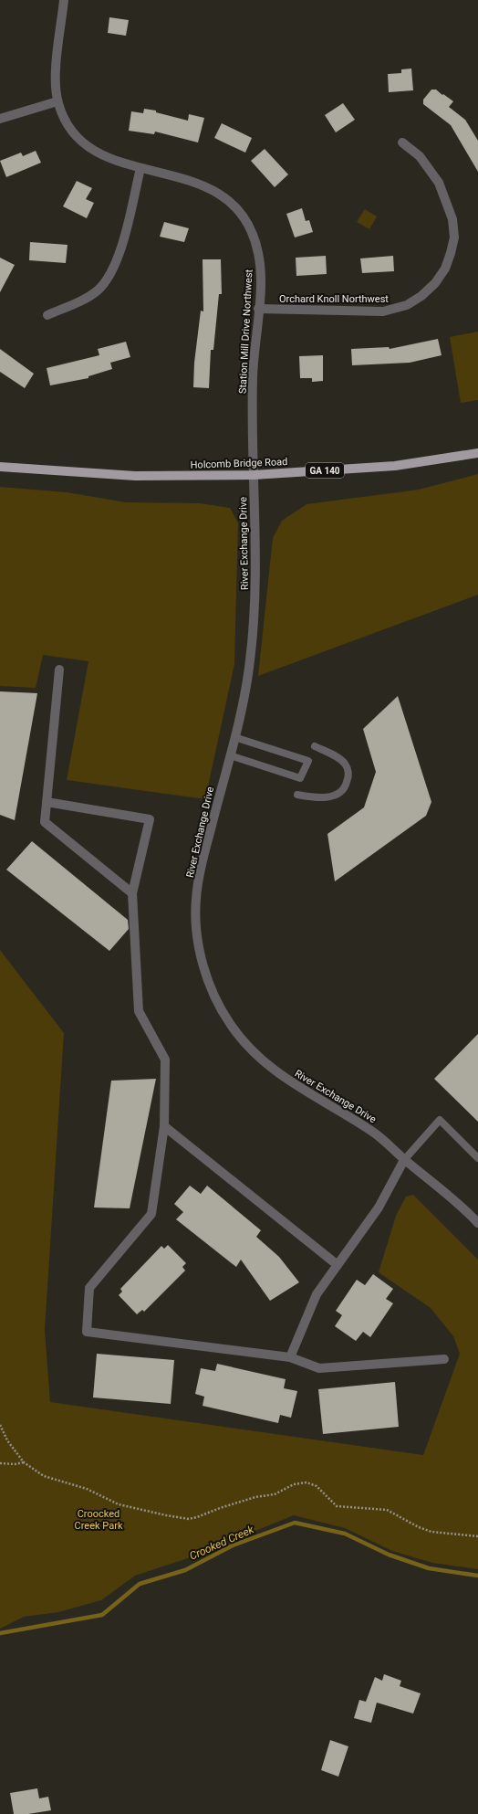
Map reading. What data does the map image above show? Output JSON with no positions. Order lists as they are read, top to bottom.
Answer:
{
  "streets": {
    "main road": ["Holcomb Bridge Road", "GA 140"],
    "street": ["Orchard Knoll Northwest", "Station Mill Drive Northwest", "River Exchange Drive"]
  },
  "crossings": [
    ["Orchard Knoll Northwest", "Station Mill Drive Northwest"],
    ["Station Mill Drive Northwest", "Holcomb Bridge Road"],
    ["Station Mill Drive Northwest", "River Exchange Drive"],
    ["Holcomb Bridge Road", "River Exchange Drive"]
  ],
  "water": ["Crooked Creek"],
  "parks": ["Croocked Creek Park"]
}
